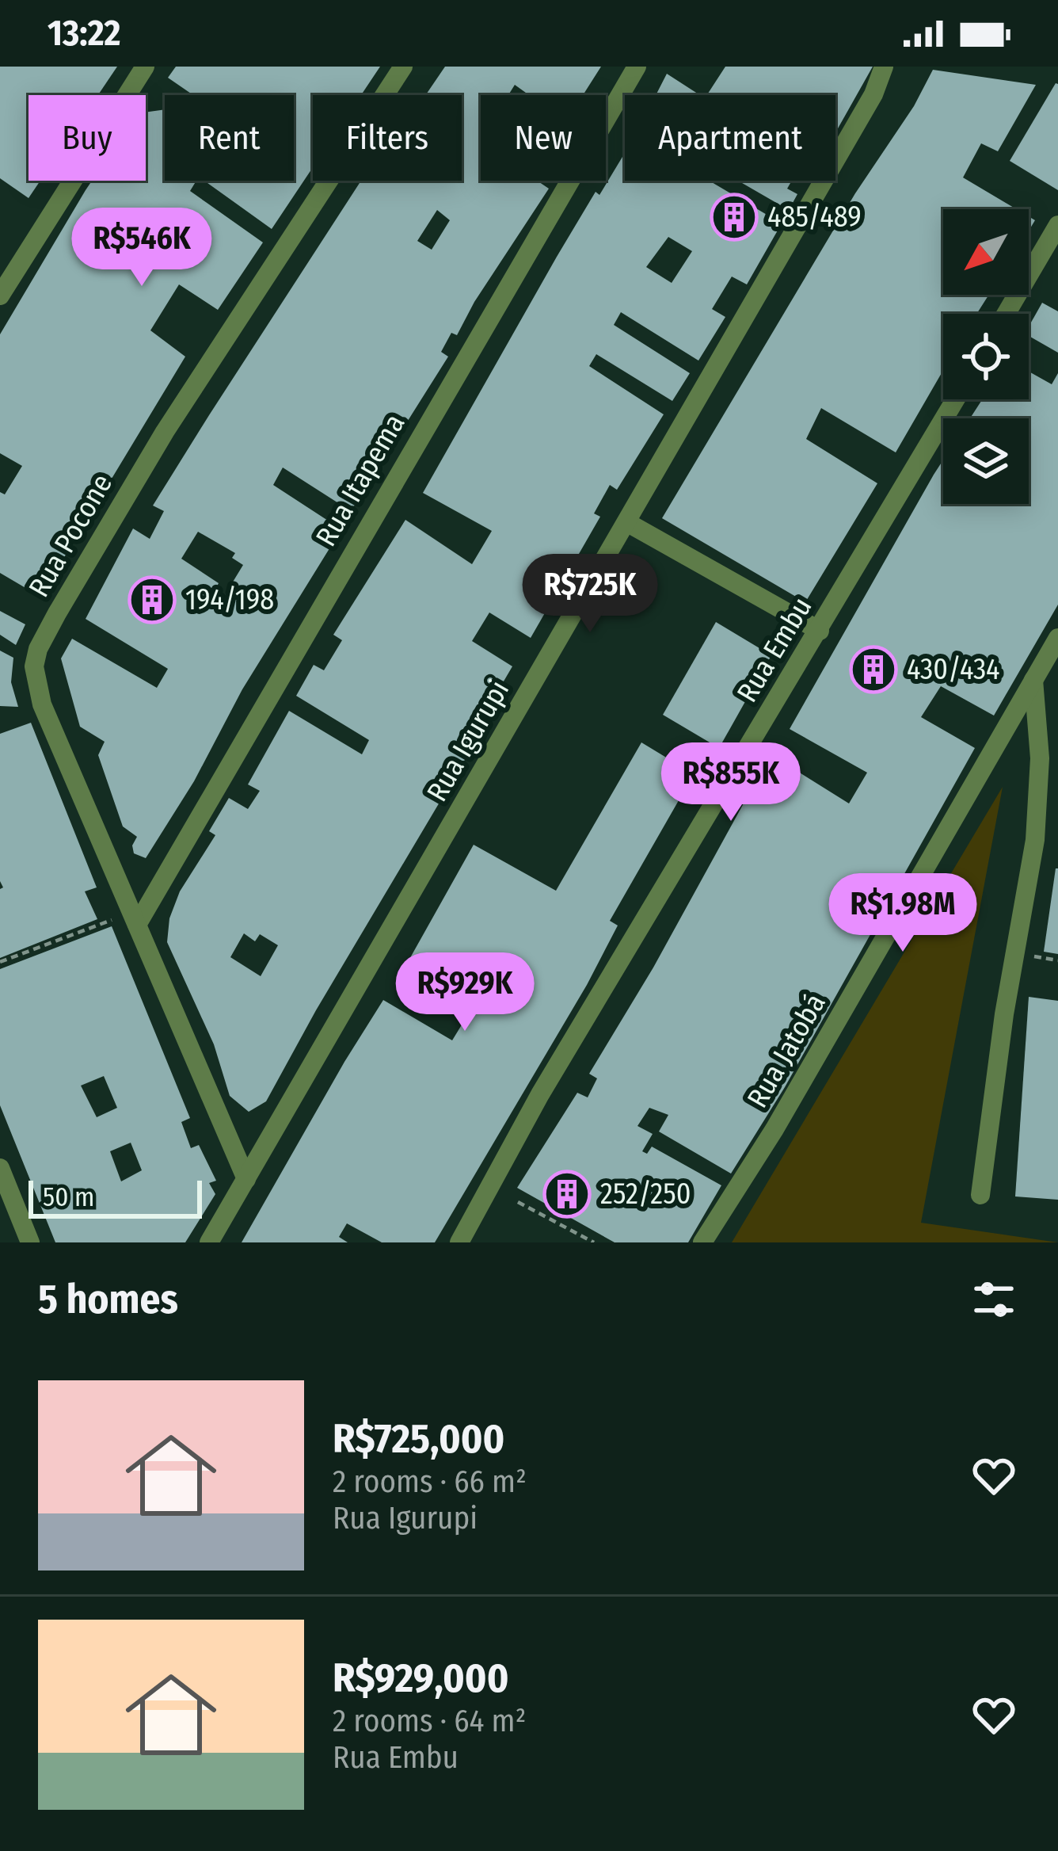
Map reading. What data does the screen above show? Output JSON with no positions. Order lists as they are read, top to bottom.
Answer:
{
  "streets": {
    "street": [
      "Rua Itapema",
      "Rua Pocone",
      "Rua Embu",
      "Rua Igurupi",
      "Rua Jatobá"
    ]
  },
  "crossings": [
    ["Rua Itapema", "Rua Pocone"],
    ["Rua Pocone", "Rua Igurupi"]
  ],
  "places": {
    "building": [
      "485/489",
      "194/198",
      "430/434",
      "252/250"
    ]
  },
  "scale_bar": "50 m",
  "north": "bottom left",
  "page": {
    "status": "13:22",
    "chip": [
      "Buy",
      "Rent",
      "Filters",
      "New",
      "Apartment"
    ],
    "price": [
      "R$546K",
      "R$725K",
      "R$855K",
      "R$1.98M",
      "R$929K"
    ],
    "scale": "50 m",
    "heading": "5 homes",
    "list": [
      {
        "name": "R$725,000",
        "note": "2 rooms · 66 m² · Rua Igurupi"
      },
      {
        "name": "R$929,000",
        "note": "2 rooms · 64 m² · Rua Embu"
      }
    ]
  }
}
